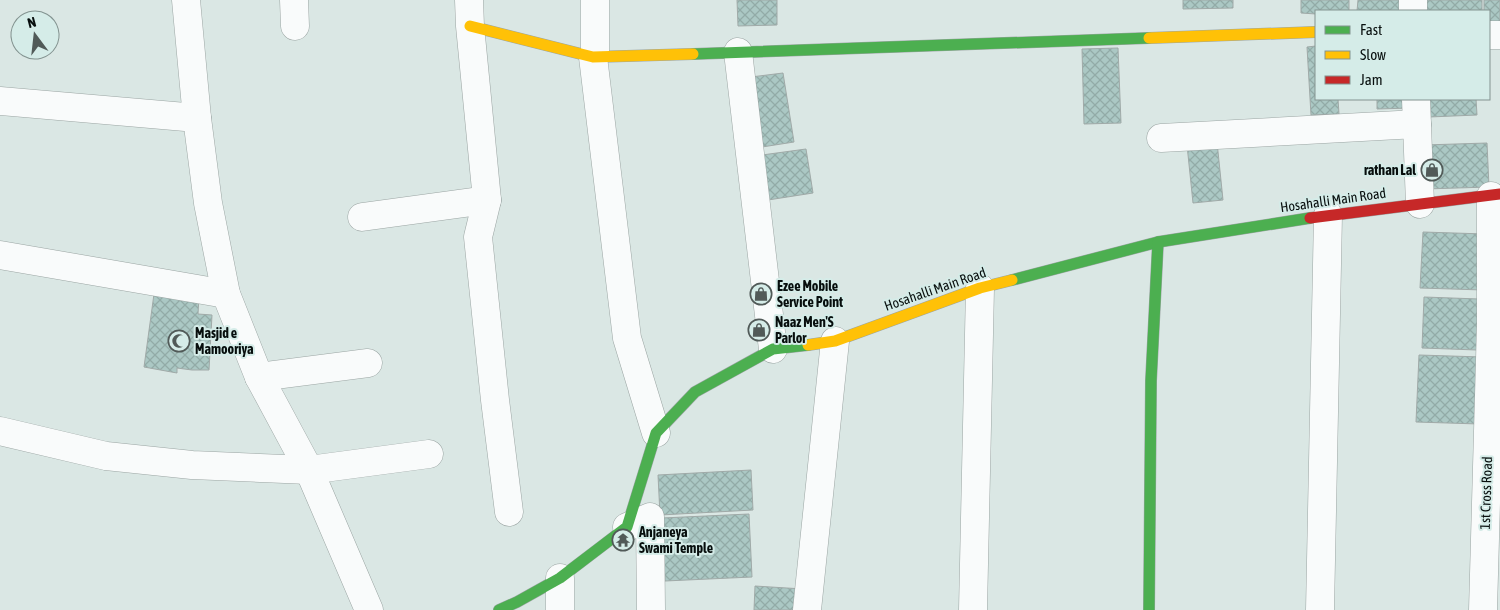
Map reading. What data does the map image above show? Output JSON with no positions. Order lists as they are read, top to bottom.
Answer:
{
  "streets": {
    "street": ["Hosahalli Main Road", "1st Cross Road"]
  },
  "crossings": [
    ["Hosahalli Main Road", "1st Cross Road"]
  ],
  "places": {
    "shop": ["rathan Lal", "Ezee Mobile Service Point", "Naaz Men'S Parlor"],
    "mosque": ["Masjid e Mamooriya"],
    "temple": ["Anjaneya Swami Temple"]
  },
  "legend": ["Fast", "Slow", "Jam"],
  "north": "top"
}
